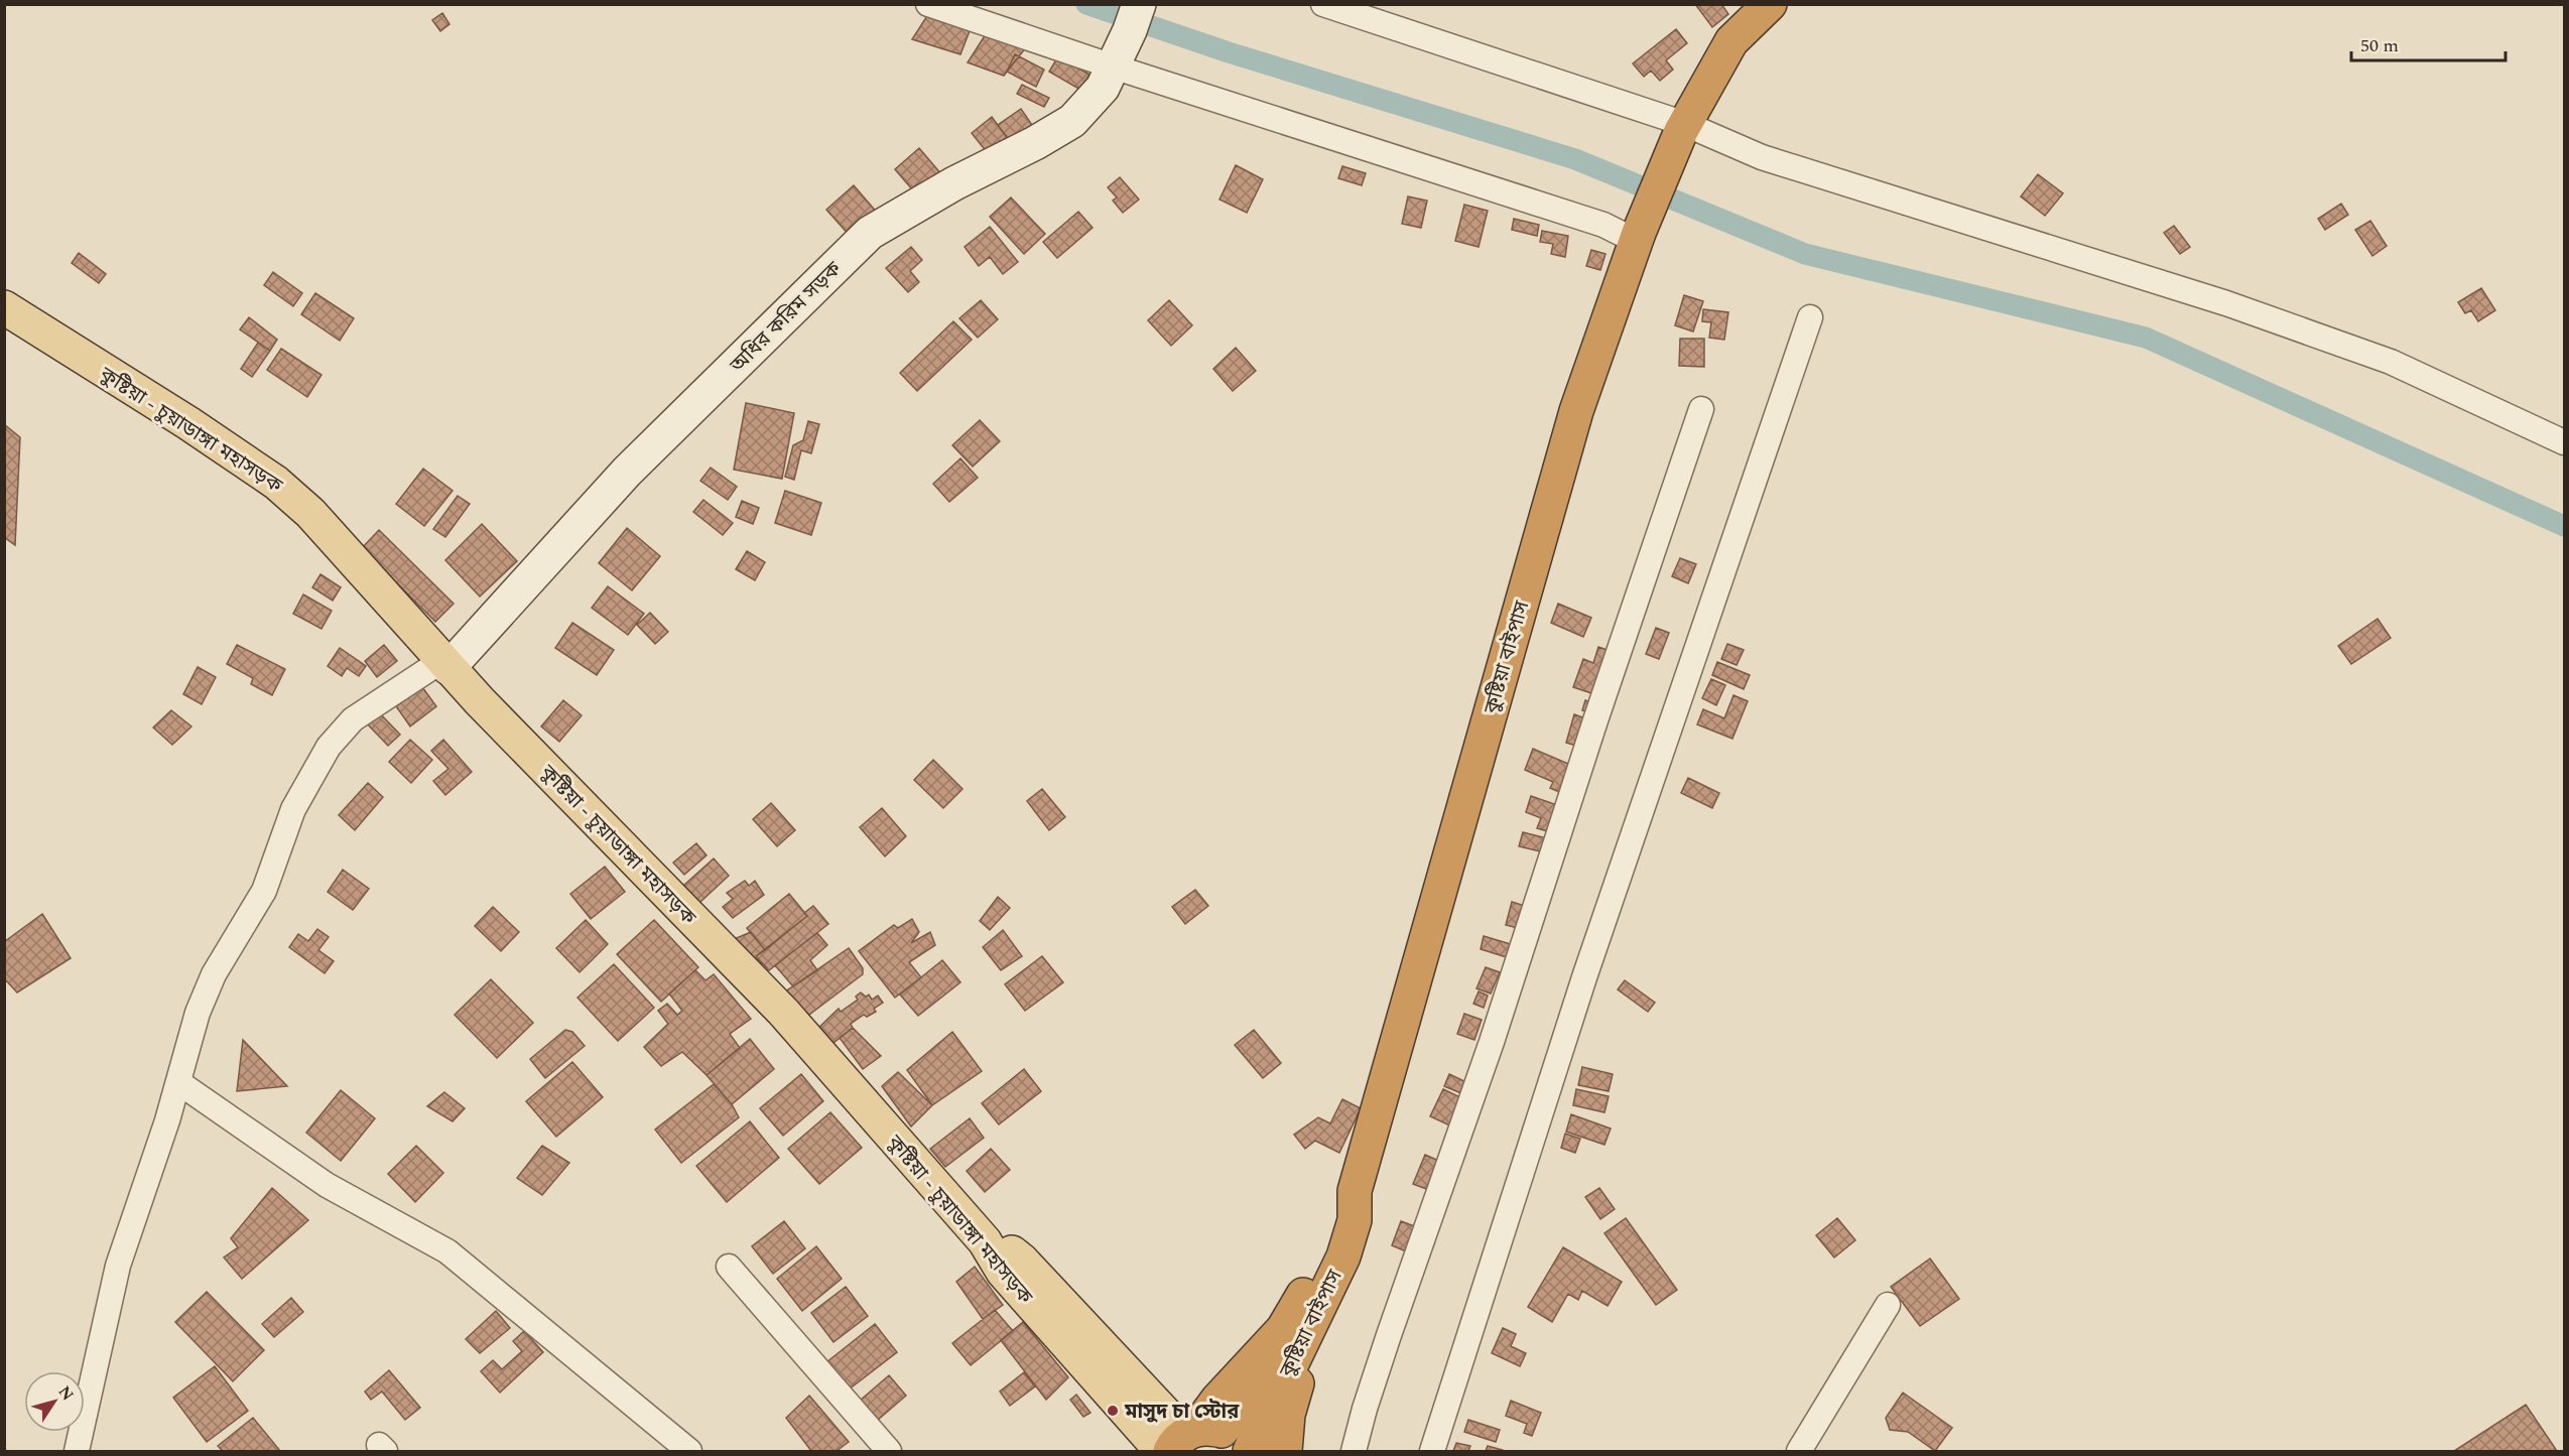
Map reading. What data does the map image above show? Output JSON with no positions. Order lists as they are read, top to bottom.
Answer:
{
  "streets": {
    "highway": ["কুষ্টিয়া বাইপাস"],
    "main road": ["অধির করিম সড়ক", "কুষ্টিয়া - চুয়াডাঙ্গা মহাসড়ক"]
  },
  "crossings": [
    ["অধির করিম সড়ক", "কুষ্টিয়া - চুয়াডাঙ্গা মহাসড়ক"]
  ],
  "places": ["মাসুদ চা স্টোর"],
  "scale_bar": "50 m",
  "north": "top right"
}
